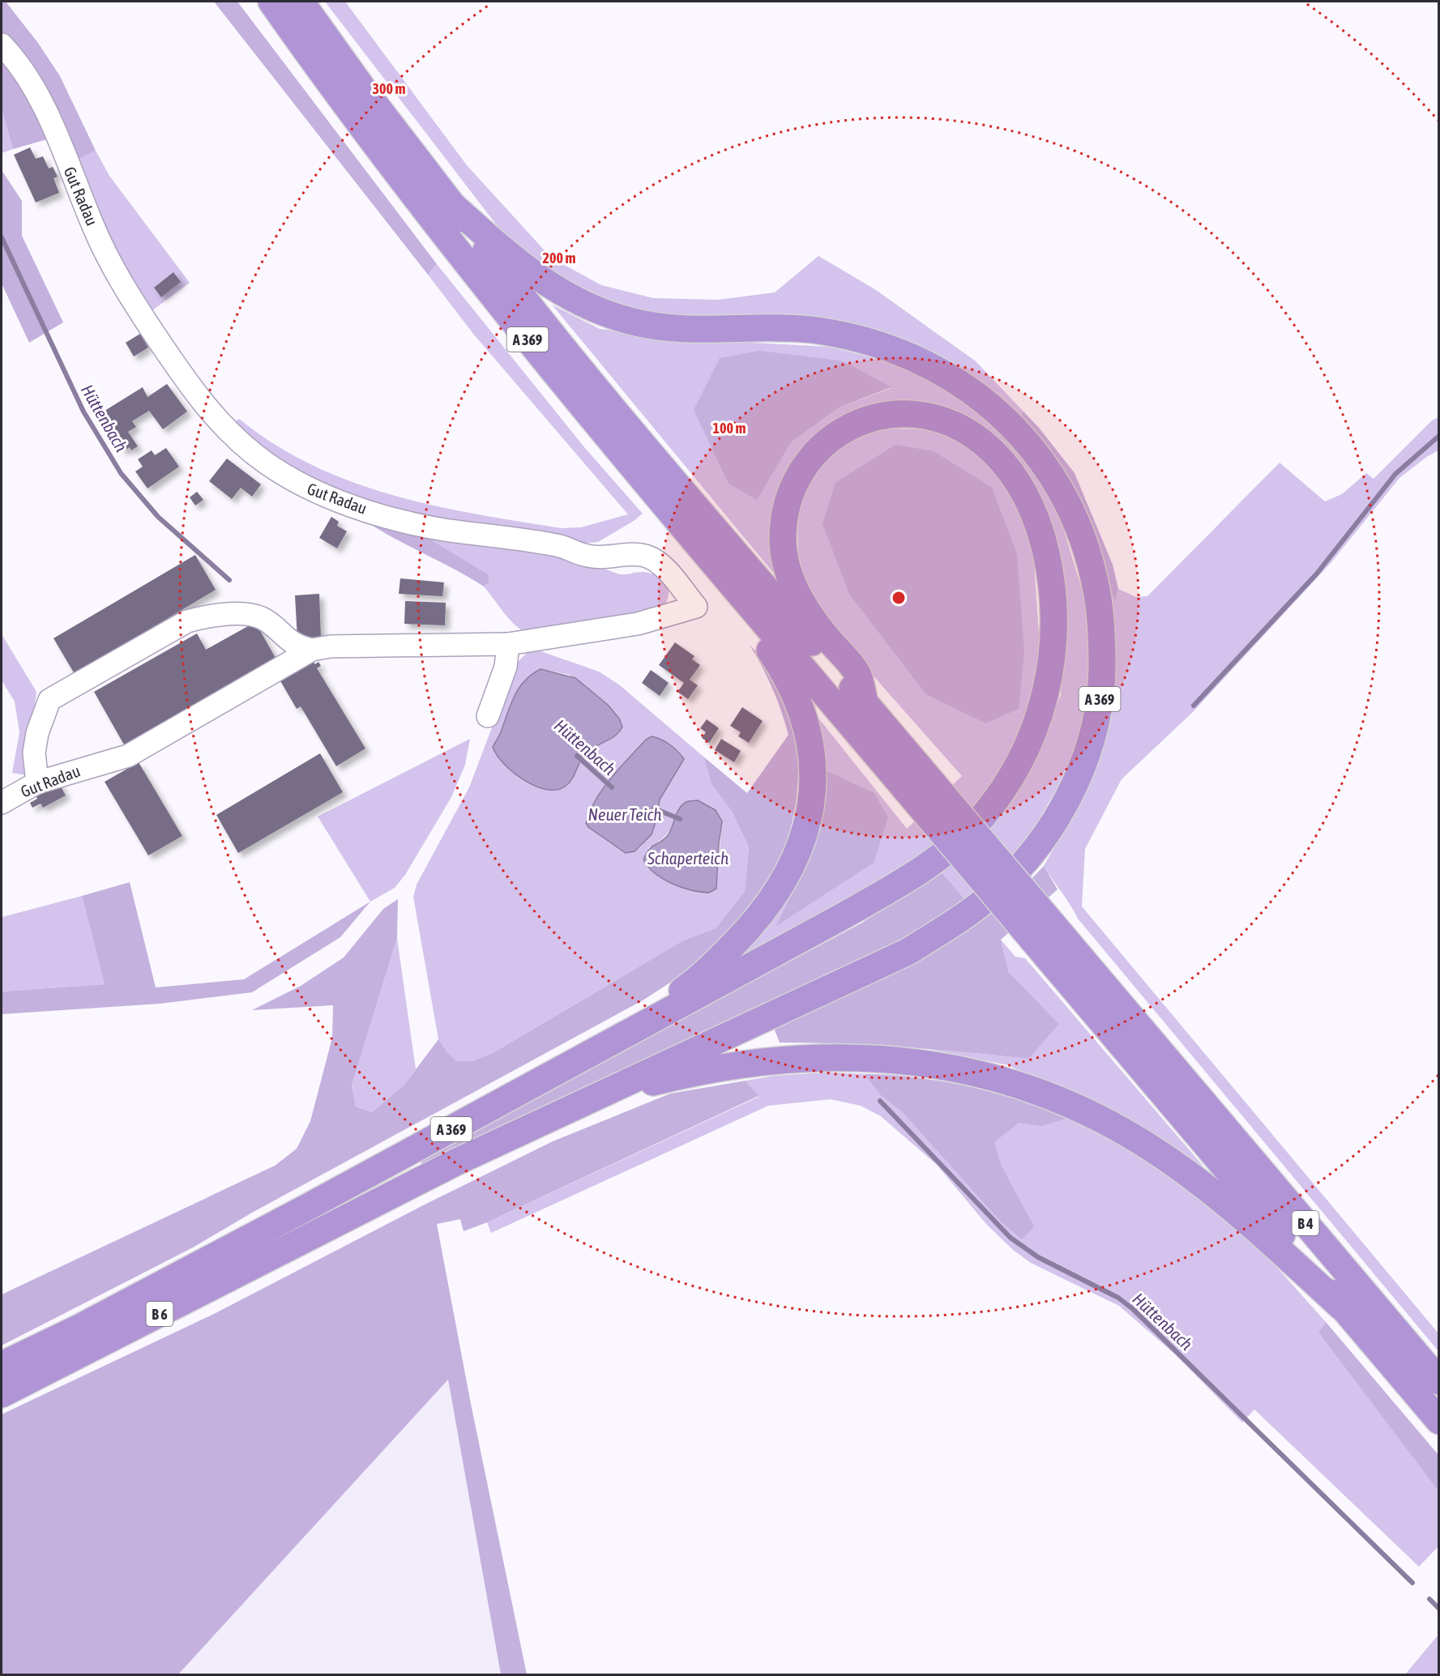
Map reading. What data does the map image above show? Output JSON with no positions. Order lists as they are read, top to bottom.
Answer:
{
  "streets": {
    "highway": ["A 369", "B 4", "B 6"],
    "street": ["Gut Radau"]
  },
  "crossings": [
    ["A 369", "B 4"],
    ["A 369", "B 6"]
  ],
  "water": ["Hüttenbach", "Neuer Teich", "Schaperteich"],
  "rings": ["300 m", "200 m", "100 m"]
}
